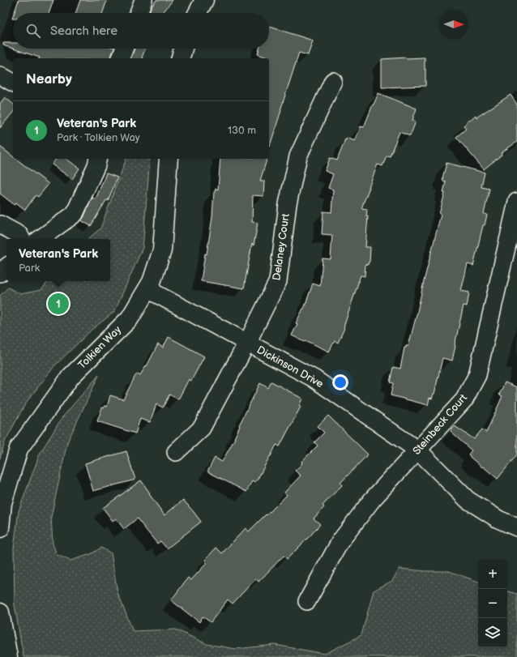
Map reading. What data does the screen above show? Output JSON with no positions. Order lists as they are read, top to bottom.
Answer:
{
  "streets": {
    "street": [
      "Delaney Court",
      "Tolkien Way",
      "Dickinson Drive",
      "Steinbeck Court"
    ]
  },
  "crossings": [
    ["Delaney Court", "Dickinson Drive"],
    ["Tolkien Way", "Dickinson Drive"],
    ["Dickinson Drive", "Steinbeck Court"]
  ],
  "north": "right",
  "page": {
    "search": "Search here",
    "heading": "Nearby",
    "list": [
      {
        "mark": "1",
        "name": "Veteran's Park",
        "note": "Park · Tolkien Way",
        "value": "130 m"
      }
    ],
    "popup": ["Veteran's Park", "Park"],
    "pins": "1",
    "map_buttons": ["+", "−"]
  }
}
